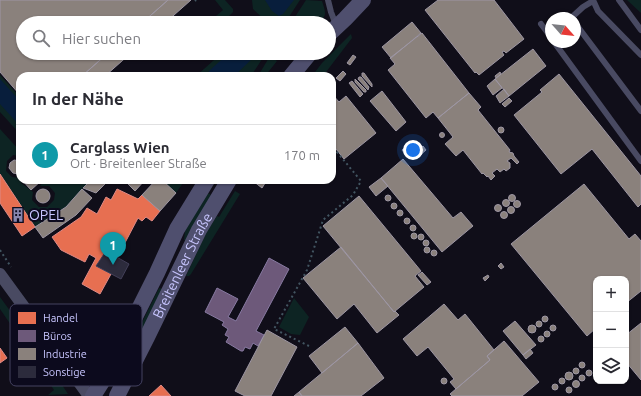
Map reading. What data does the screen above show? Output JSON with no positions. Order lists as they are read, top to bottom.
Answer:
{
  "streets": {
    "main road": ["Breitenleer Straße"]
  },
  "places": {
    "building": ["OPEL"]
  },
  "legend": [
    "Handel",
    "Büros",
    "Industrie",
    "Sonstige"
  ],
  "north": "bottom right",
  "page": {
    "search": "Hier suchen",
    "heading": "In der Nähe",
    "list": [
      {
        "mark": "1",
        "name": "Carglass Wien",
        "note": "Ort · Breitenleer Straße",
        "value": "170 m"
      }
    ],
    "pins": "1",
    "map_buttons": ["+", "−"]
  }
}
